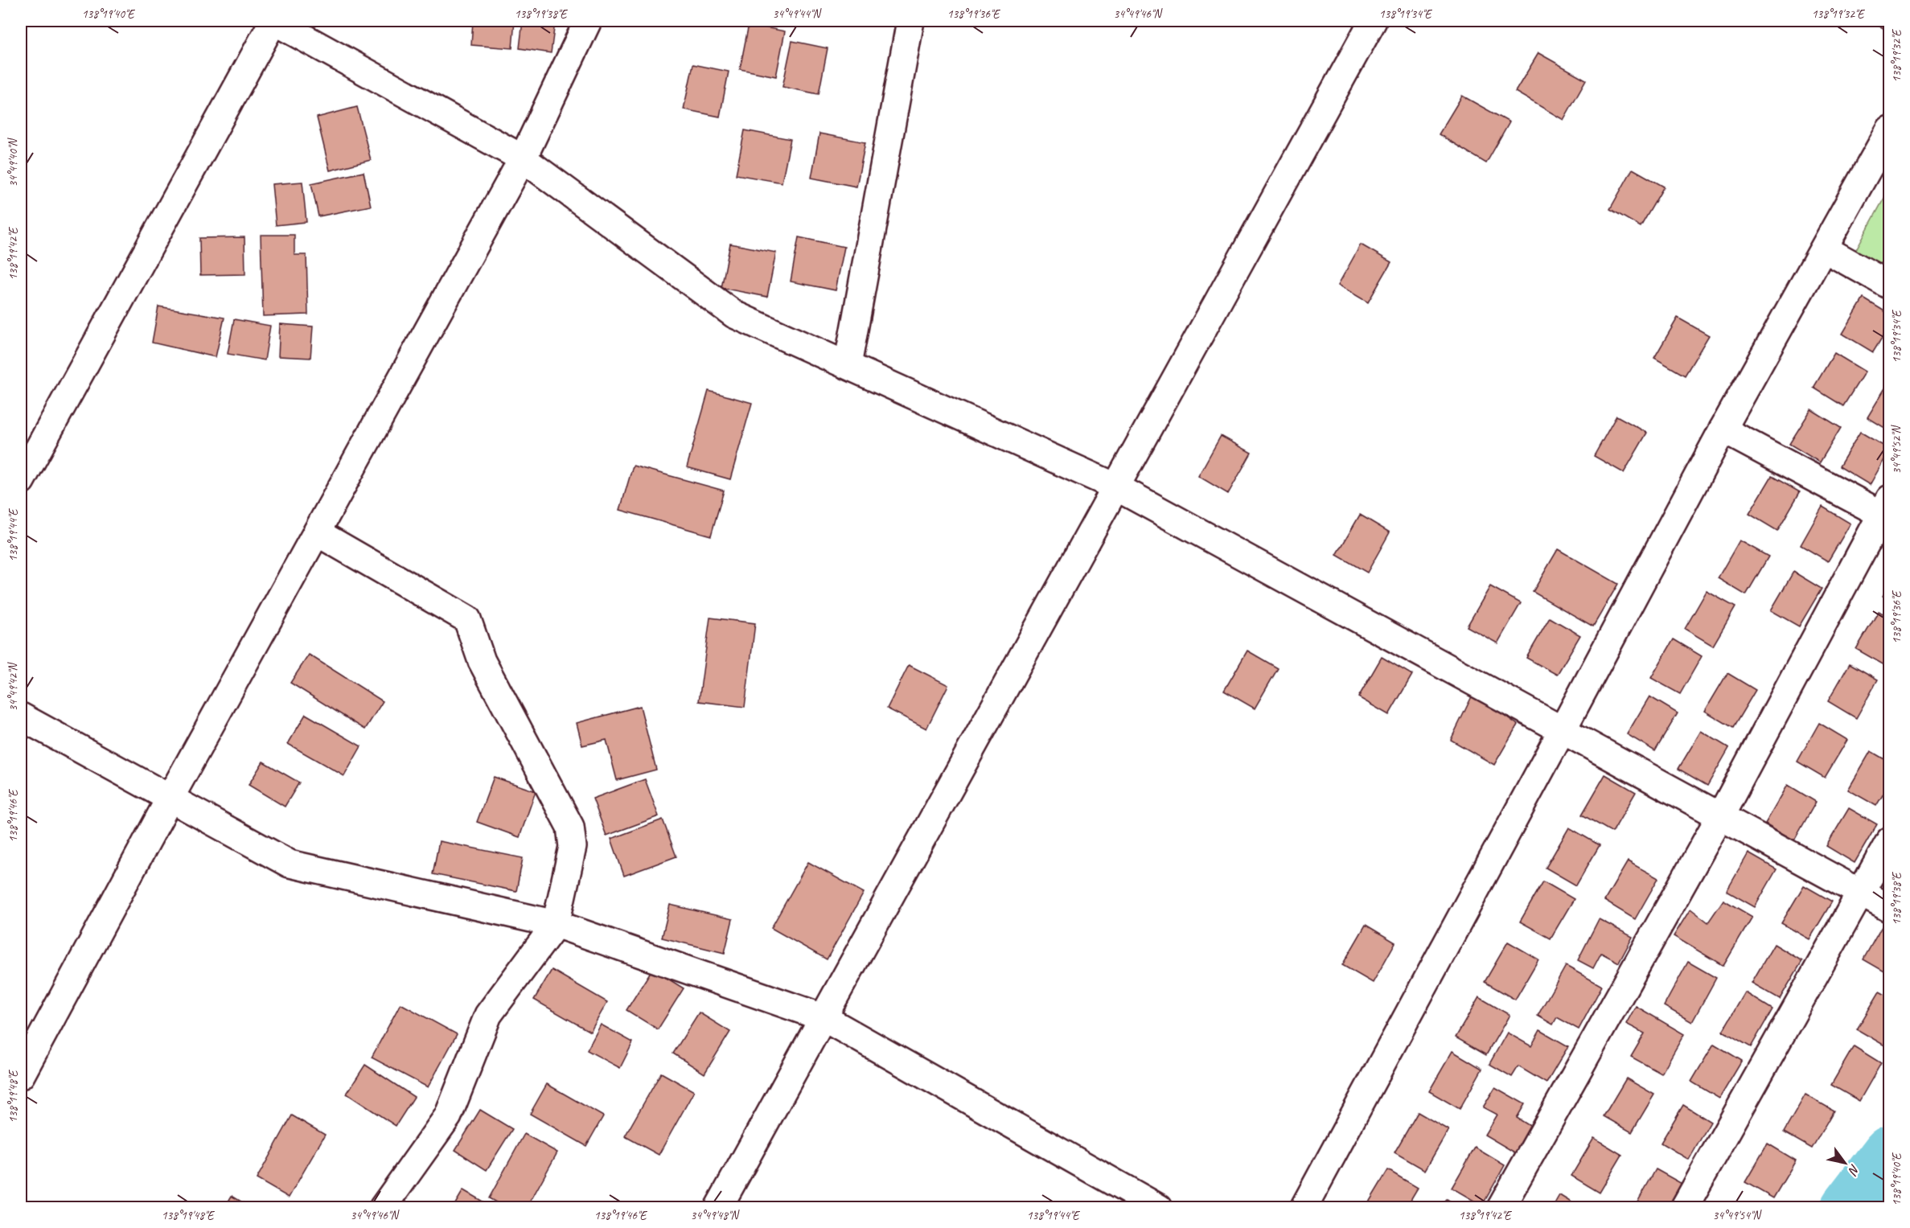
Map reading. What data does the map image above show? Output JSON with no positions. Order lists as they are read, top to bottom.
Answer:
{
  "north": "bottom right",
  "coordinates": [
    "138°19'40\"E",
    "138°19'38\"E",
    "34°49'44\"N",
    "138°19'36\"E",
    "34°49'46\"N",
    "138°19'34\"E",
    "138°19'32\"E",
    "34°49'40\"N",
    "138°19'42\"E",
    "34°49'52\"N",
    "138°19'44\"E",
    "34°49'42\"N",
    "138°19'46\"E",
    "138°19'48\"E",
    "34°49'48\"N",
    "34°49'54\"N"
  ]
}
